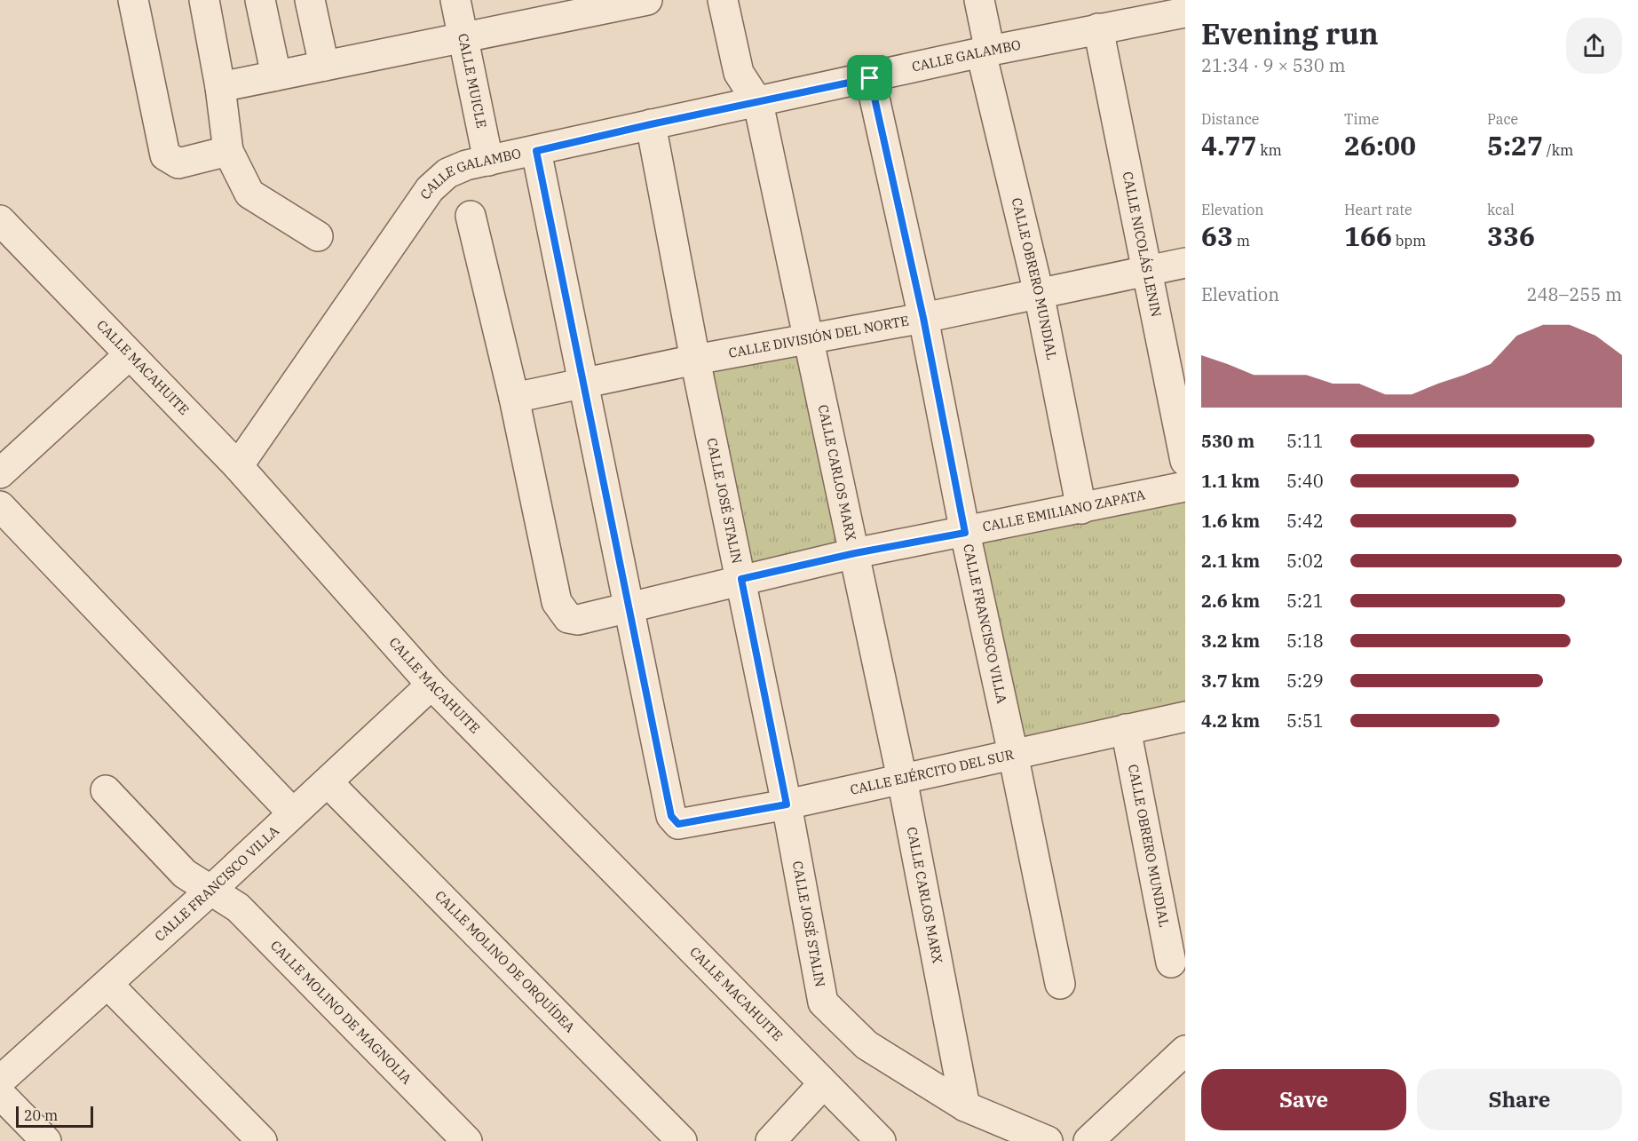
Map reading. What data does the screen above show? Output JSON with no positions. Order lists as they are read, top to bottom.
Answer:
{
  "streets": {
    "street": [
      "CALLE GALAMBO",
      "CALLE MUICLE",
      "CALLE NICOLÁS LENIN",
      "CALLE OBRERO MUNDIAL",
      "CALLE DIVISIÓN DEL NORTE",
      "CALLE MACAHUITE",
      "CALLE CARLOS MARX",
      "CALLE JOSÉ STALIN",
      "CALLE EMILIANO ZAPATA",
      "CALLE FRANCISCO VILLA",
      "CALLE EJÉRCITO DEL SUR",
      "CALLE MOLINO DE ORQUÍDEA",
      "CALLE MOLINO DE MAGNOLIA"
    ]
  },
  "crossings": [
    ["CALLE GALAMBO", "CALLE MUICLE"],
    ["CALLE GALAMBO", "CALLE NICOLÁS LENIN"],
    ["CALLE GALAMBO", "CALLE OBRERO MUNDIAL"],
    ["CALLE GALAMBO", "CALLE MACAHUITE"],
    ["CALLE GALAMBO", "CALLE CARLOS MARX"],
    ["CALLE GALAMBO", "CALLE JOSÉ STALIN"],
    ["CALLE GALAMBO", "CALLE FRANCISCO VILLA"],
    ["CALLE NICOLÁS LENIN", "CALLE DIVISIÓN DEL NORTE"],
    ["CALLE OBRERO MUNDIAL", "CALLE DIVISIÓN DEL NORTE"],
    ["CALLE OBRERO MUNDIAL", "CALLE EMILIANO ZAPATA"],
    ["CALLE OBRERO MUNDIAL", "CALLE EJÉRCITO DEL SUR"],
    ["CALLE DIVISIÓN DEL NORTE", "CALLE CARLOS MARX"],
    ["CALLE DIVISIÓN DEL NORTE", "CALLE JOSÉ STALIN"],
    ["CALLE DIVISIÓN DEL NORTE", "CALLE EMILIANO ZAPATA"],
    ["CALLE DIVISIÓN DEL NORTE", "CALLE FRANCISCO VILLA"],
    ["CALLE MACAHUITE", "CALLE FRANCISCO VILLA"],
    ["CALLE CARLOS MARX", "CALLE JOSÉ STALIN"],
    ["CALLE CARLOS MARX", "CALLE EMILIANO ZAPATA"],
    ["CALLE CARLOS MARX", "CALLE EJÉRCITO DEL SUR"],
    ["CALLE JOSÉ STALIN", "CALLE EMILIANO ZAPATA"],
    ["CALLE JOSÉ STALIN", "CALLE EJÉRCITO DEL SUR"],
    ["CALLE EMILIANO ZAPATA", "CALLE FRANCISCO VILLA"],
    ["CALLE EMILIANO ZAPATA", "CALLE EJÉRCITO DEL SUR"],
    ["CALLE FRANCISCO VILLA", "CALLE EJÉRCITO DEL SUR"],
    ["CALLE FRANCISCO VILLA", "CALLE MOLINO DE ORQUÍDEA"],
    ["CALLE FRANCISCO VILLA", "CALLE MOLINO DE MAGNOLIA"]
  ],
  "scale_bar": "20 m",
  "page": {
    "heading": ["Evening run", "21:34 · 9 × 530 m"],
    "stats": [
      ["Distance", "4.77 km"],
      ["Time", "26:00"],
      ["Pace", "5:27 /km"],
      ["Elevation", "63 m"],
      ["Heart rate", "166 bpm"],
      ["kcal", "336"]
    ],
    "chart": ["Elevation", "248–255 m"],
    "list": [
      {
        "name": "530 m",
        "note": "5:11"
      },
      {
        "name": "1.1 km",
        "note": "5:40"
      },
      {
        "name": "1.6 km",
        "note": "5:42"
      },
      {
        "name": "2.1 km",
        "note": "5:02"
      },
      {
        "name": "2.6 km",
        "note": "5:21"
      },
      {
        "name": "3.2 km",
        "note": "5:18"
      },
      {
        "name": "3.7 km",
        "note": "5:29"
      },
      {
        "name": "4.2 km",
        "note": "5:51"
      }
    ],
    "buttons": ["Save", "Share"],
    "scale": "20 m"
  }
}
